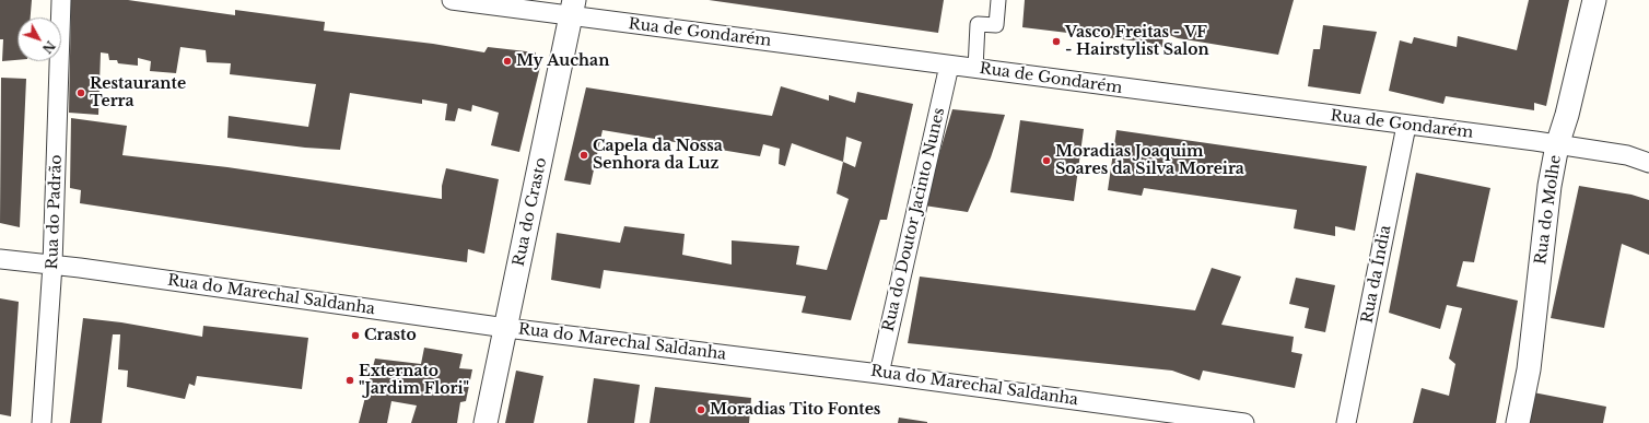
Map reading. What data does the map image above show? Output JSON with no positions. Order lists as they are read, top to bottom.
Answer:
{
  "streets": {
    "street": [
      "Rua de Gondarém",
      "Rua do Molhe",
      "Rua do Padrão",
      "Rua do Crasto",
      "Rua do Doutor Jacinto Nunes",
      "Rua da Índia",
      "Rua do Marechal Saldanha"
    ]
  },
  "crossings": [
    ["Rua de Gondarém", "Rua do Molhe"],
    ["Rua de Gondarém", "Rua do Crasto"],
    ["Rua de Gondarém", "Rua do Doutor Jacinto Nunes"],
    ["Rua de Gondarém", "Rua da Índia"],
    ["Rua do Padrão", "Rua do Marechal Saldanha"],
    ["Rua do Crasto", "Rua do Marechal Saldanha"],
    ["Rua do Doutor Jacinto Nunes", "Rua do Marechal Saldanha"]
  ],
  "places": [
    "Vasco Freitas - VF - Hairstylist Salon",
    "My Auchan",
    "Restaurante Terra",
    "Capela da Nossa Senhora da Luz",
    "Moradias Joaquim Soares da Silva Moreira",
    "Crasto",
    "Externato \"Jardim Flori\"",
    "Moradias Tito Fontes"
  ],
  "north": "bottom right"
}
